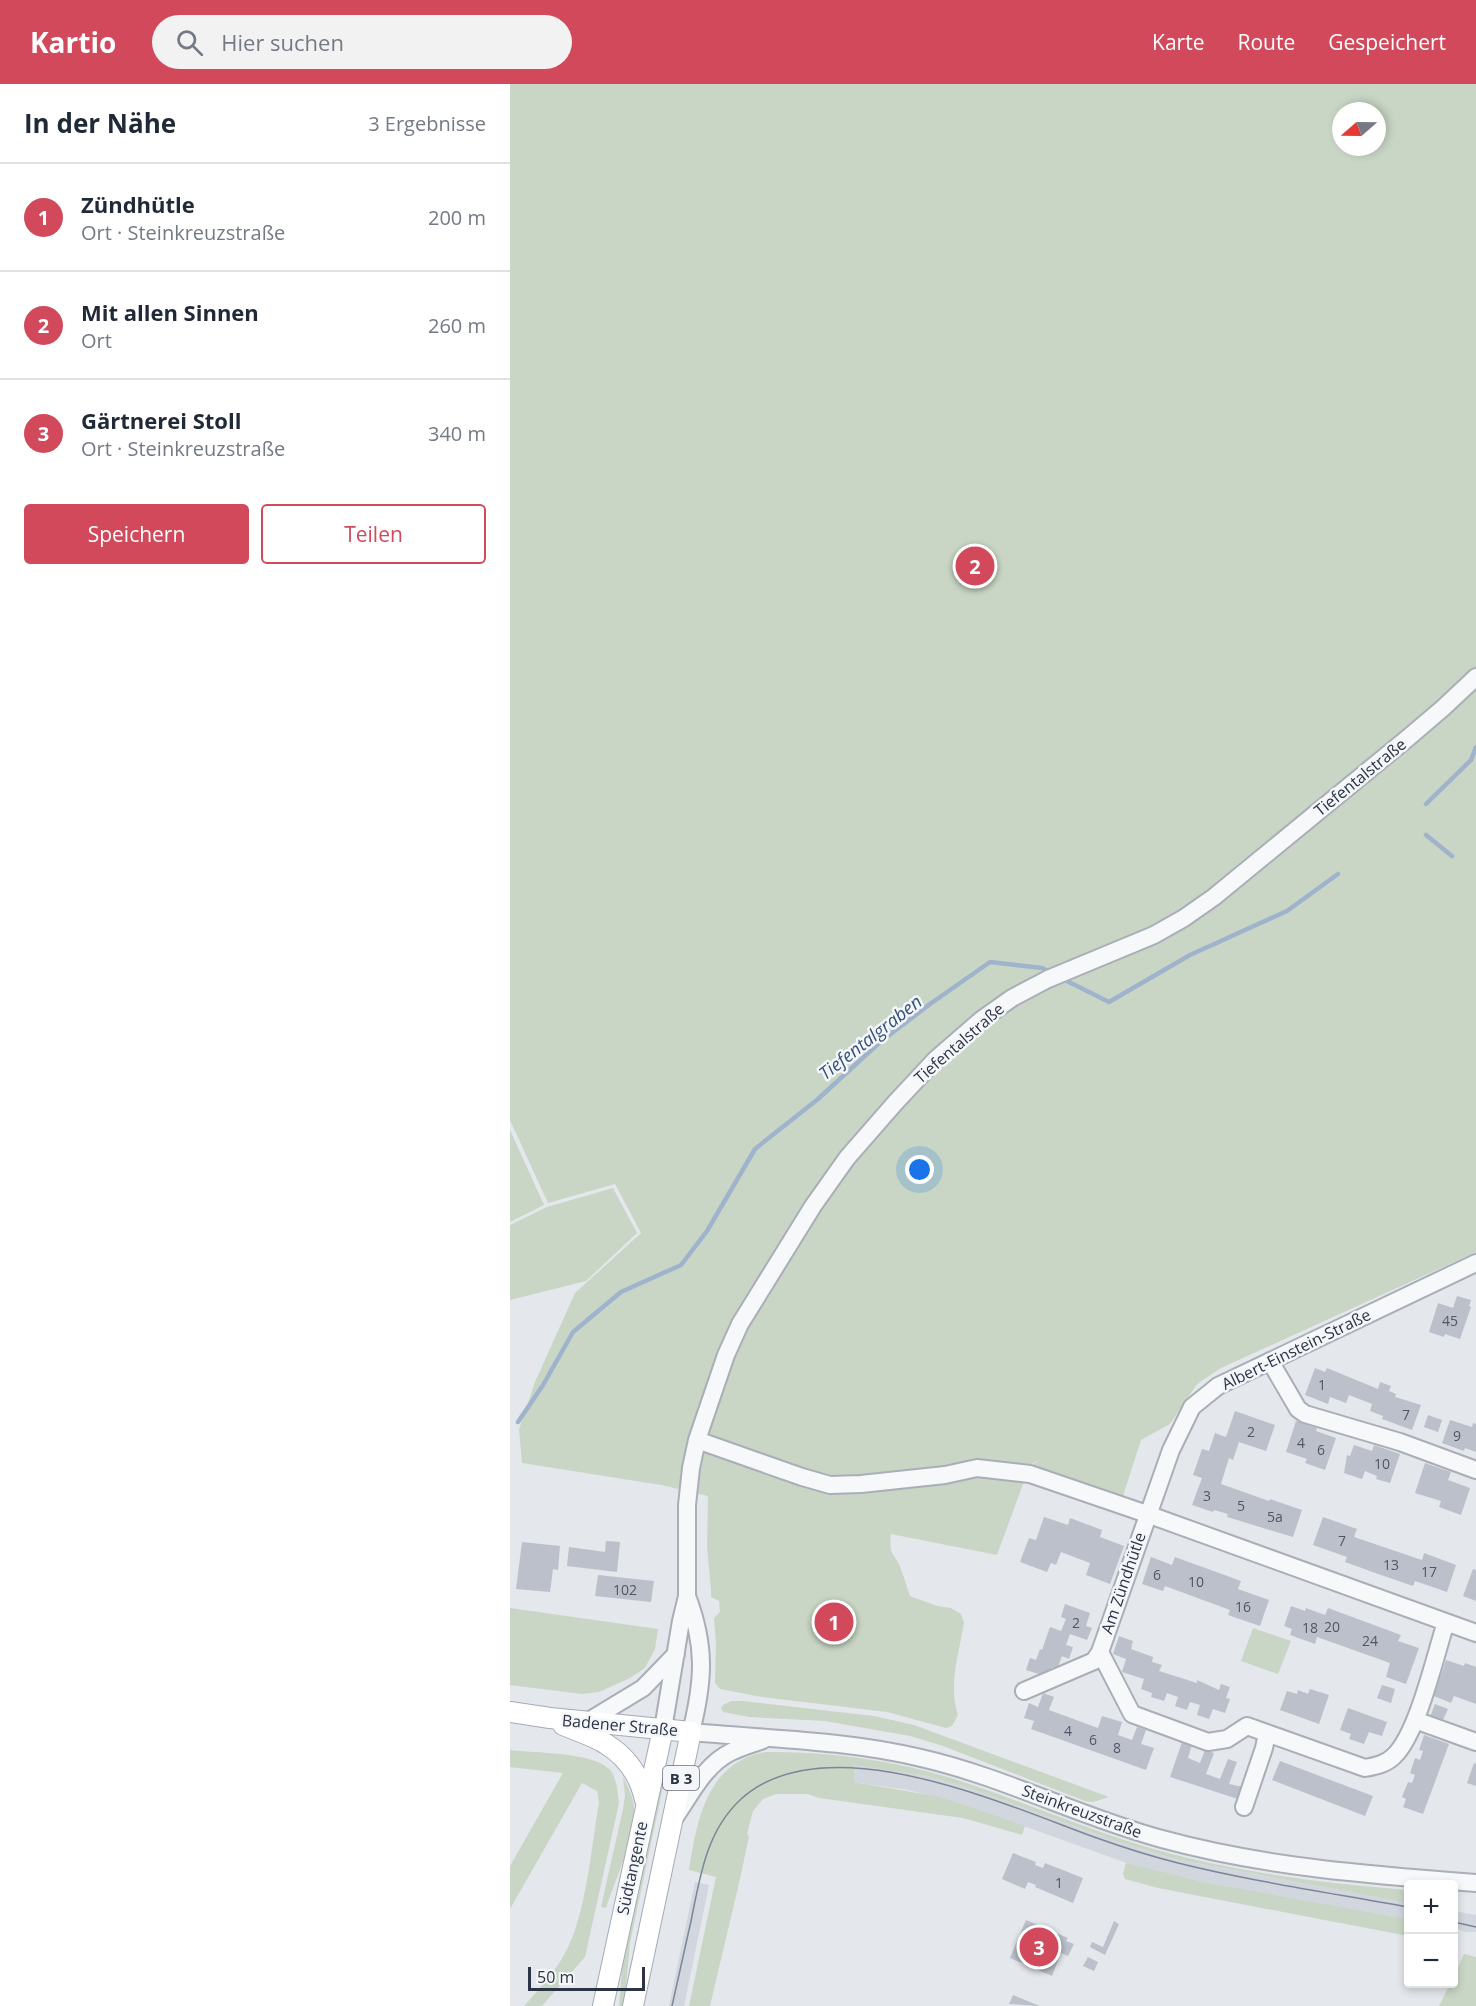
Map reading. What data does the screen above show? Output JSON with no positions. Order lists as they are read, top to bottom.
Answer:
{
  "streets": {
    "main road": ["Badener Straße", "B 3", "Südtangente"],
    "street": [
      "Tiefentalstraße",
      "Albert-Einstein-Straße",
      "Am Zündhütle",
      "Steinkreuzstraße"
    ]
  },
  "crossings": [
    ["Tiefentalstraße", "Badener Straße"],
    ["Tiefentalstraße", "Steinkreuzstraße"],
    ["Tiefentalstraße", "Südtangente"],
    ["Albert-Einstein-Straße", "Am Zündhütle"],
    ["Badener Straße", "Steinkreuzstraße"],
    ["Badener Straße", "Südtangente"],
    ["Steinkreuzstraße", "Südtangente"]
  ],
  "water": ["Tiefentalgraben"],
  "house_numbers": [
    "45",
    "1",
    "7",
    "2",
    "9",
    "4",
    "6",
    "10",
    "3",
    "5",
    "5a",
    "7",
    "13",
    "17",
    "6",
    "10",
    "102",
    "16",
    "2",
    "20",
    "18",
    "24",
    "4",
    "6",
    "8",
    "1"
  ],
  "scale_bar": "50 m",
  "north": "left",
  "page": {
    "header": "Kartio",
    "search": "Hier suchen",
    "nav": ["Karte", "Route", "Gespeichert"],
    "heading": ["In der Nähe", "3 Ergebnisse"],
    "list": [
      {
        "mark": "1",
        "name": "Zündhütle",
        "note": "Ort · Steinkreuzstraße",
        "value": "200 m"
      },
      {
        "mark": "2",
        "name": "Mit allen Sinnen",
        "note": "Ort",
        "value": "260 m"
      },
      {
        "mark": "3",
        "name": "Gärtnerei Stoll",
        "note": "Ort · Steinkreuzstraße",
        "value": "340 m"
      }
    ],
    "buttons": ["Speichern", "Teilen"],
    "pins": ["2", "1", "3"],
    "map_buttons": ["+", "−"],
    "scale": "50 m"
  }
}
